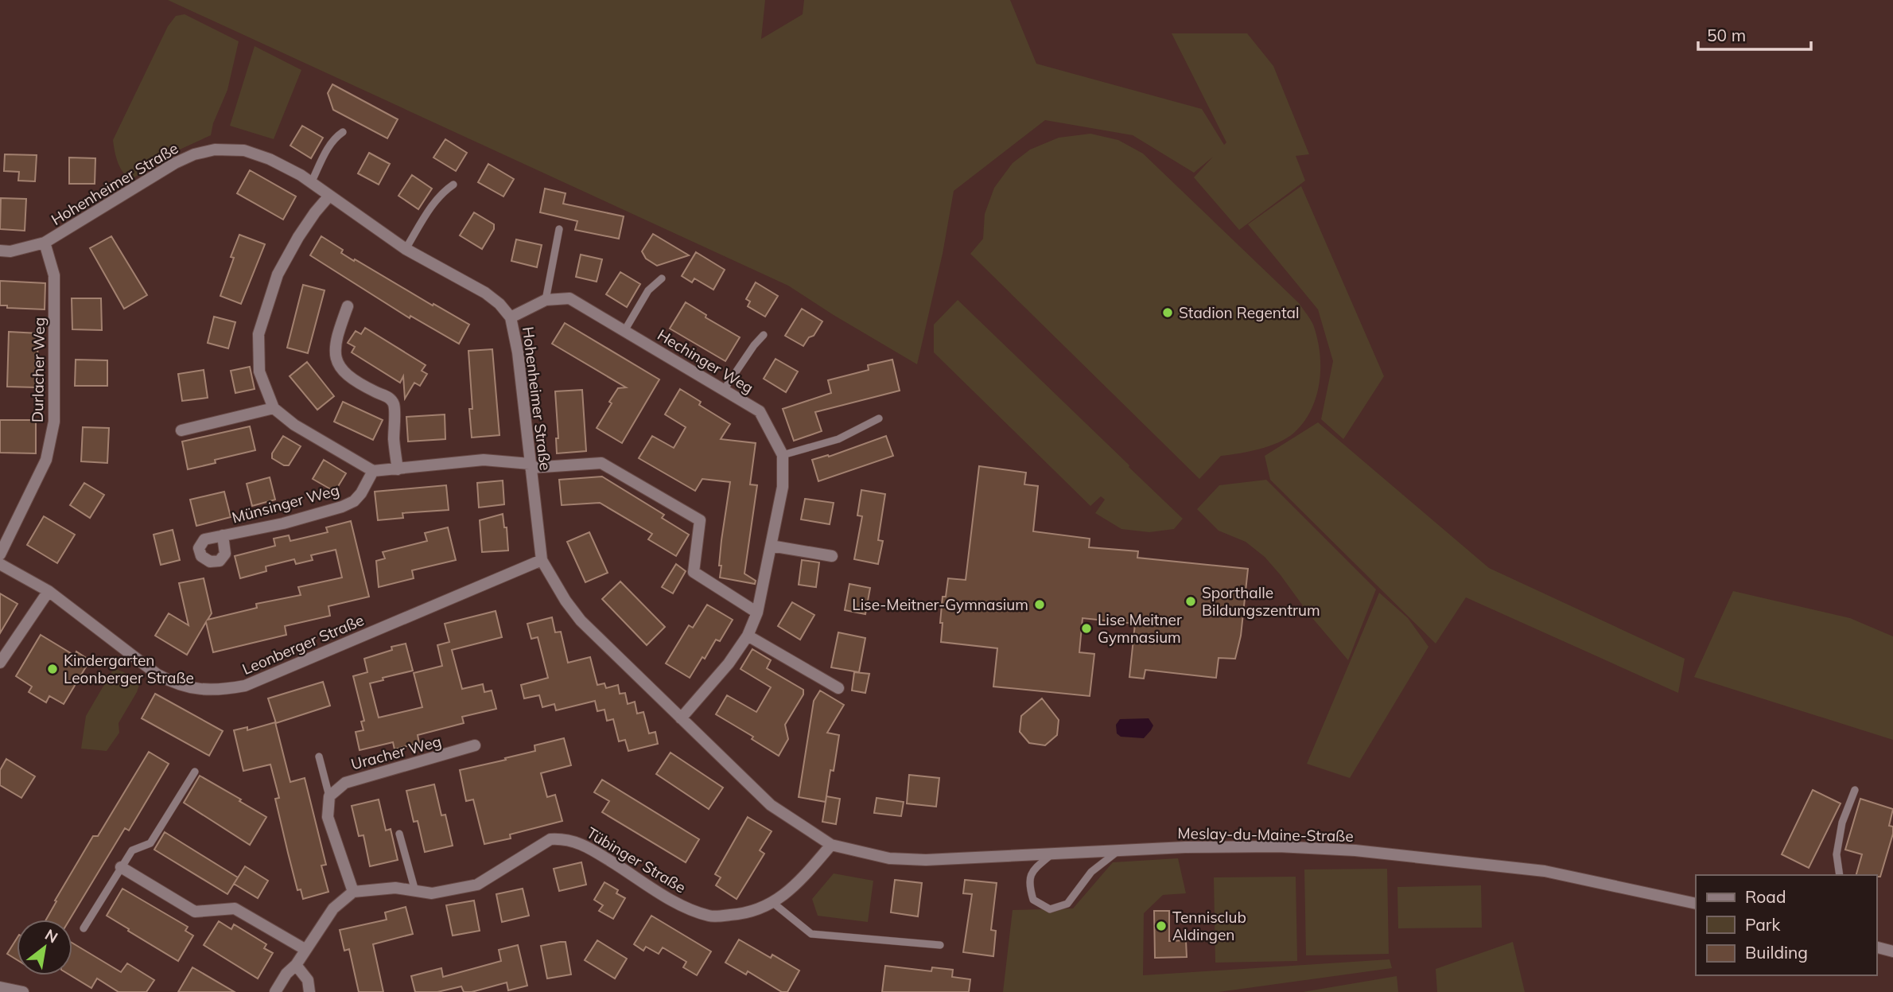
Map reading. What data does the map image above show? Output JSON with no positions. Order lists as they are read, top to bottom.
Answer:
{
  "streets": {
    "street": [
      "Hohenheimer Straße",
      "Hechinger Weg",
      "Durlacher Weg",
      "Münsinger Weg",
      "Leonberger Straße",
      "Uracher Weg",
      "Meslay-du-Maine-Straße",
      "Tübinger Straße"
    ]
  },
  "crossings": [
    ["Hohenheimer Straße", "Hechinger Weg"],
    ["Hohenheimer Straße", "Durlacher Weg"],
    ["Hohenheimer Straße", "Leonberger Straße"],
    ["Hohenheimer Straße", "Meslay-du-Maine-Straße"],
    ["Hohenheimer Straße", "Tübinger Straße"],
    ["Meslay-du-Maine-Straße", "Tübinger Straße"]
  ],
  "places": [
    "Stadion Regental",
    "Sporthalle Bildungszentrum",
    "Lise-Meitner-Gymnasium",
    "Lise Meitner Gymnasium",
    "Kindergarten Leonberger Straße",
    "Tennisclub Aldingen"
  ],
  "legend": ["Road", "Park", "Building"],
  "scale_bar": "50 m",
  "north": "top right"
}
